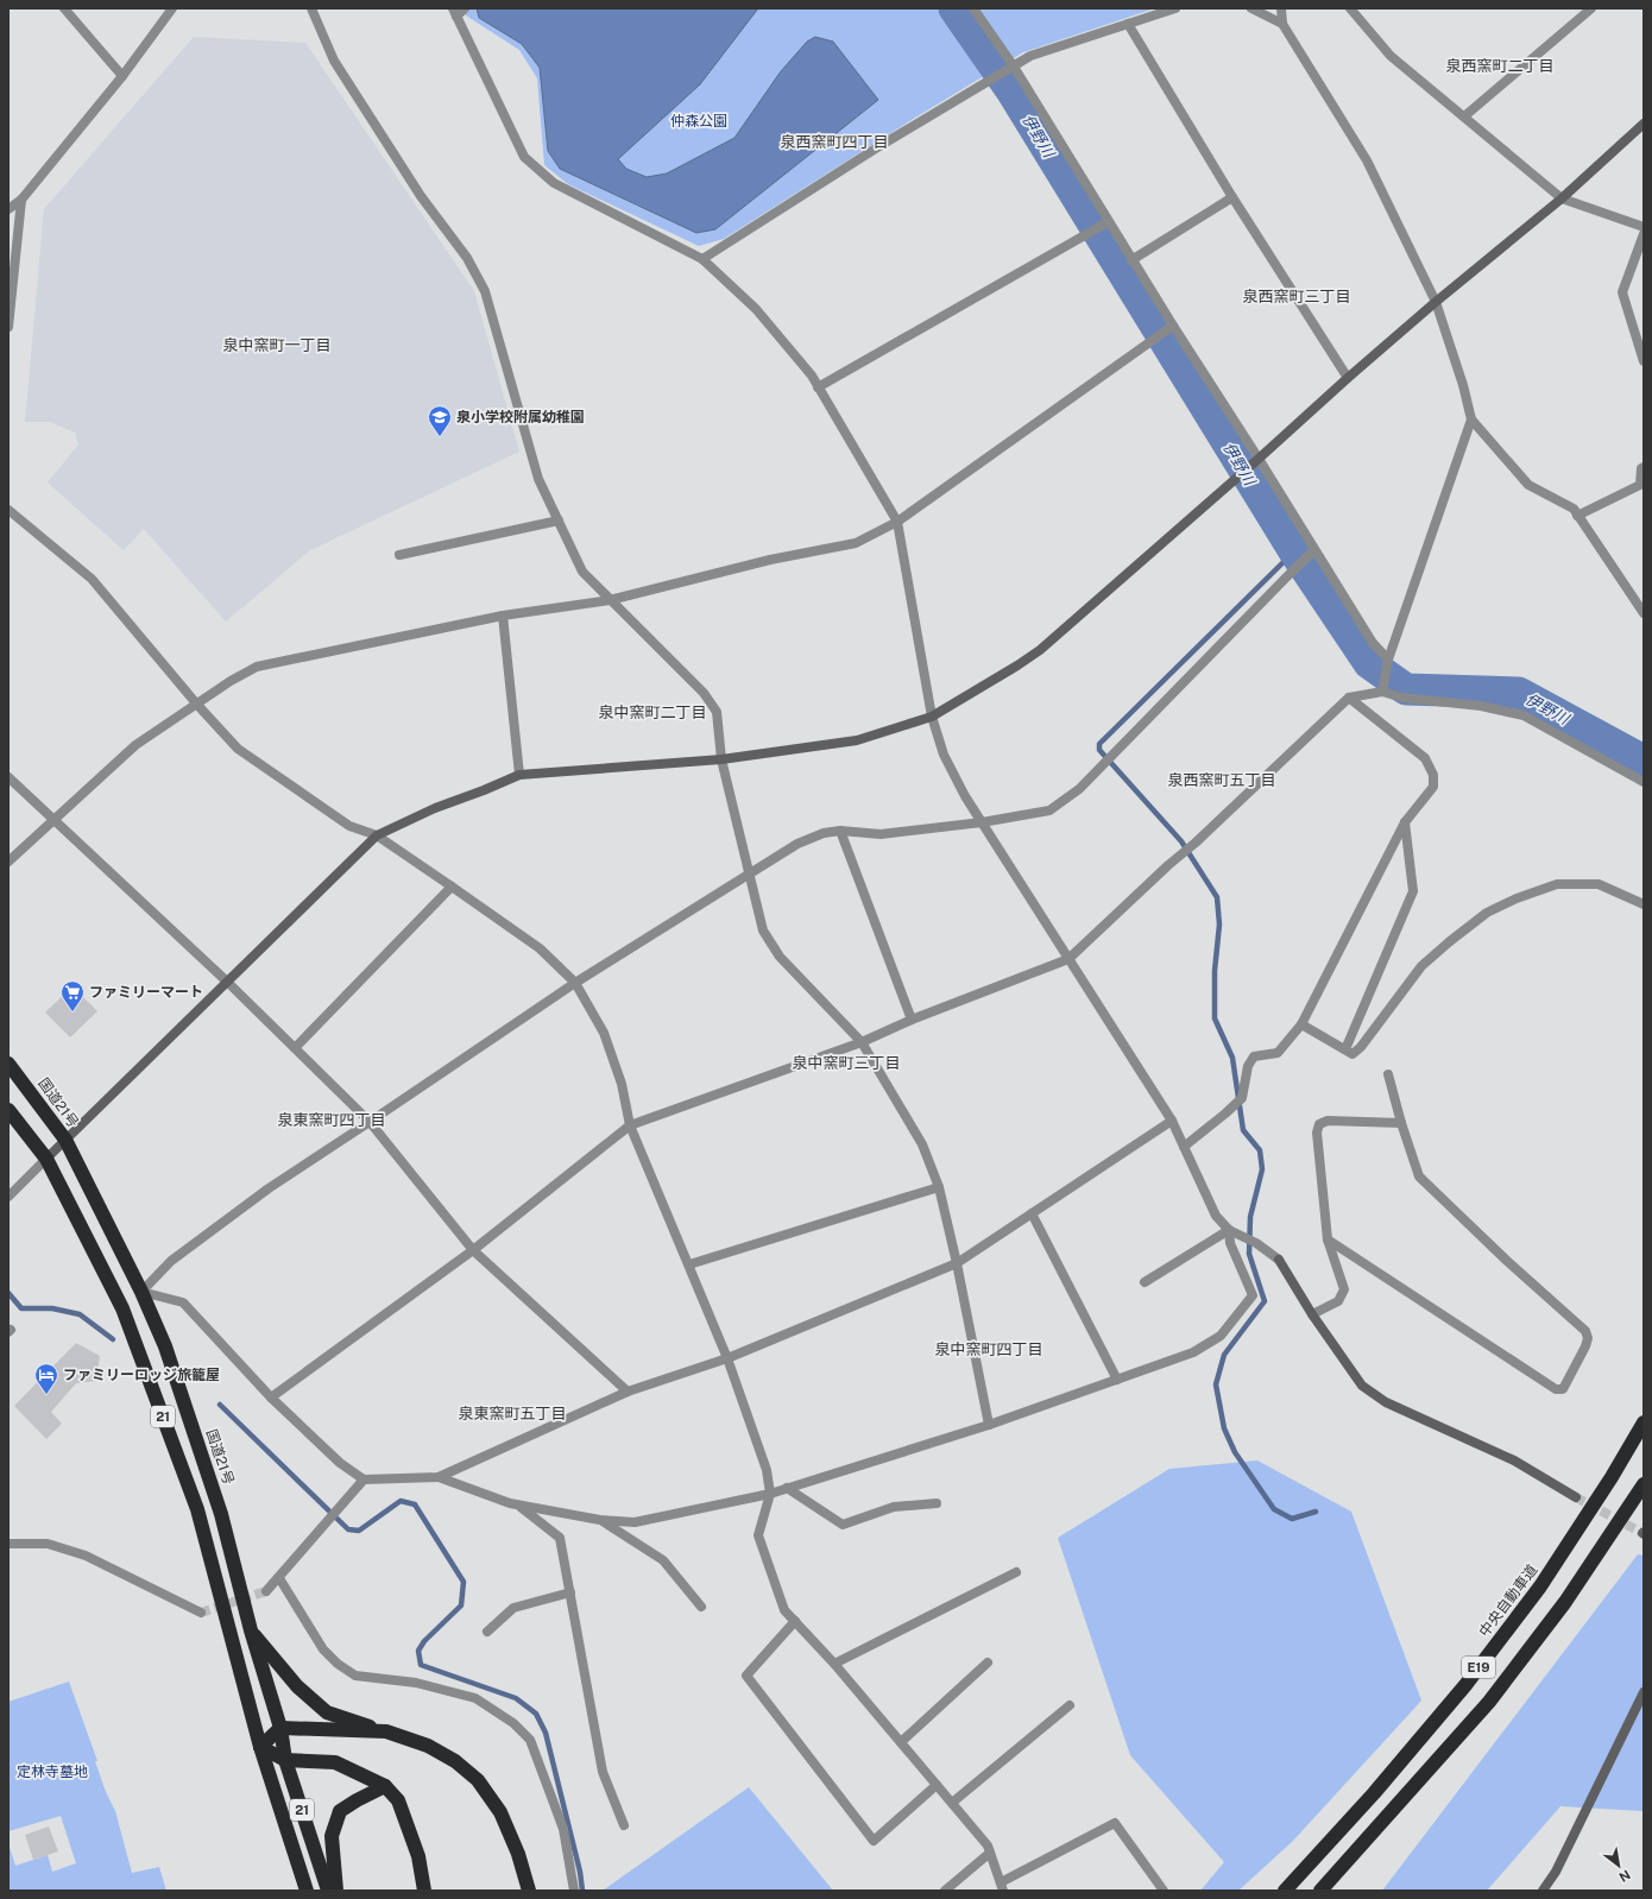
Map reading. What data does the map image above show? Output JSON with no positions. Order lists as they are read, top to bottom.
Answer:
{
  "streets": {
    "highway": [
      "国道21号",
      "21",
      "中央自動車道",
      "E19"
    ]
  },
  "districts": [
    "泉西窯町二丁目",
    "泉西窯町四丁目",
    "泉西窯町三丁目",
    "泉中窯町一丁目",
    "泉中窯町二丁目",
    "泉西窯町五丁目",
    "泉中窯町三丁目",
    "泉東窯町四丁目",
    "泉中窯町四丁目",
    "泉東窯町五丁目"
  ],
  "water": ["伊野川"],
  "parks": ["仲森公園", "定林寺墓地"],
  "places": {
    "school or university": ["泉小学校附属幼稚園"],
    "supermarket": ["ファミリーマート"],
    "hotel": ["ファミリーロッジ旅籠屋"]
  },
  "north": "bottom right"
}
